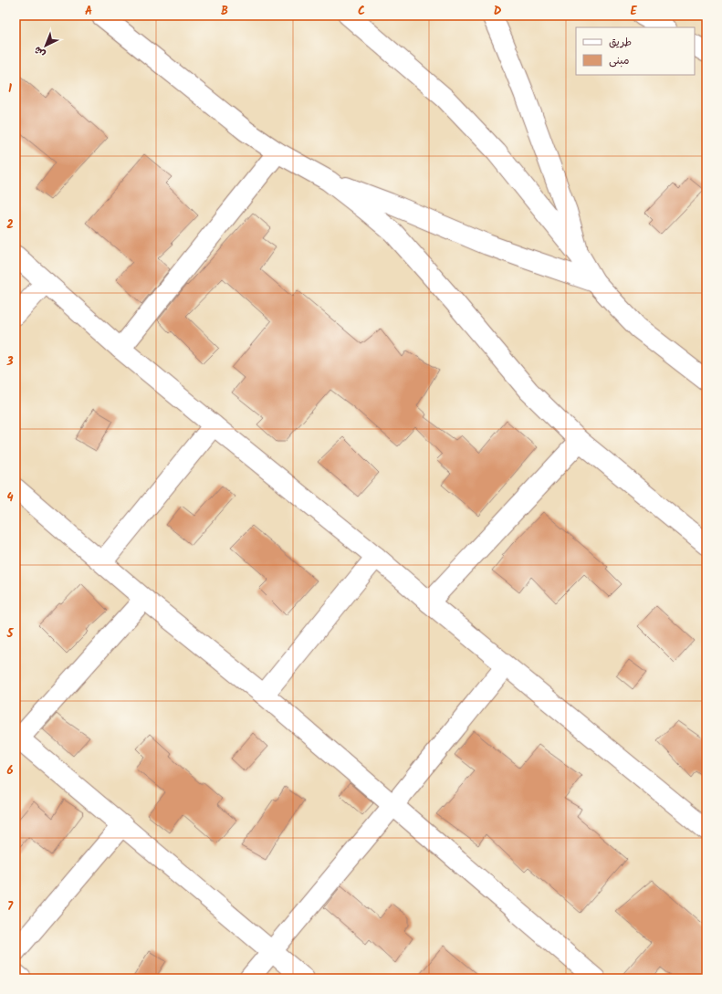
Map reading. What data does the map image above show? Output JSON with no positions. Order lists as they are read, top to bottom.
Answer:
{
  "legend": ["طريق", "مبنى"],
  "north": "bottom left",
  "grid": {
    "columns": [
      "A",
      "B",
      "C",
      "D",
      "E"
    ],
    "rows": [
      "1",
      "2",
      "3",
      "4",
      "5",
      "6",
      "7"
    ]
  }
}
